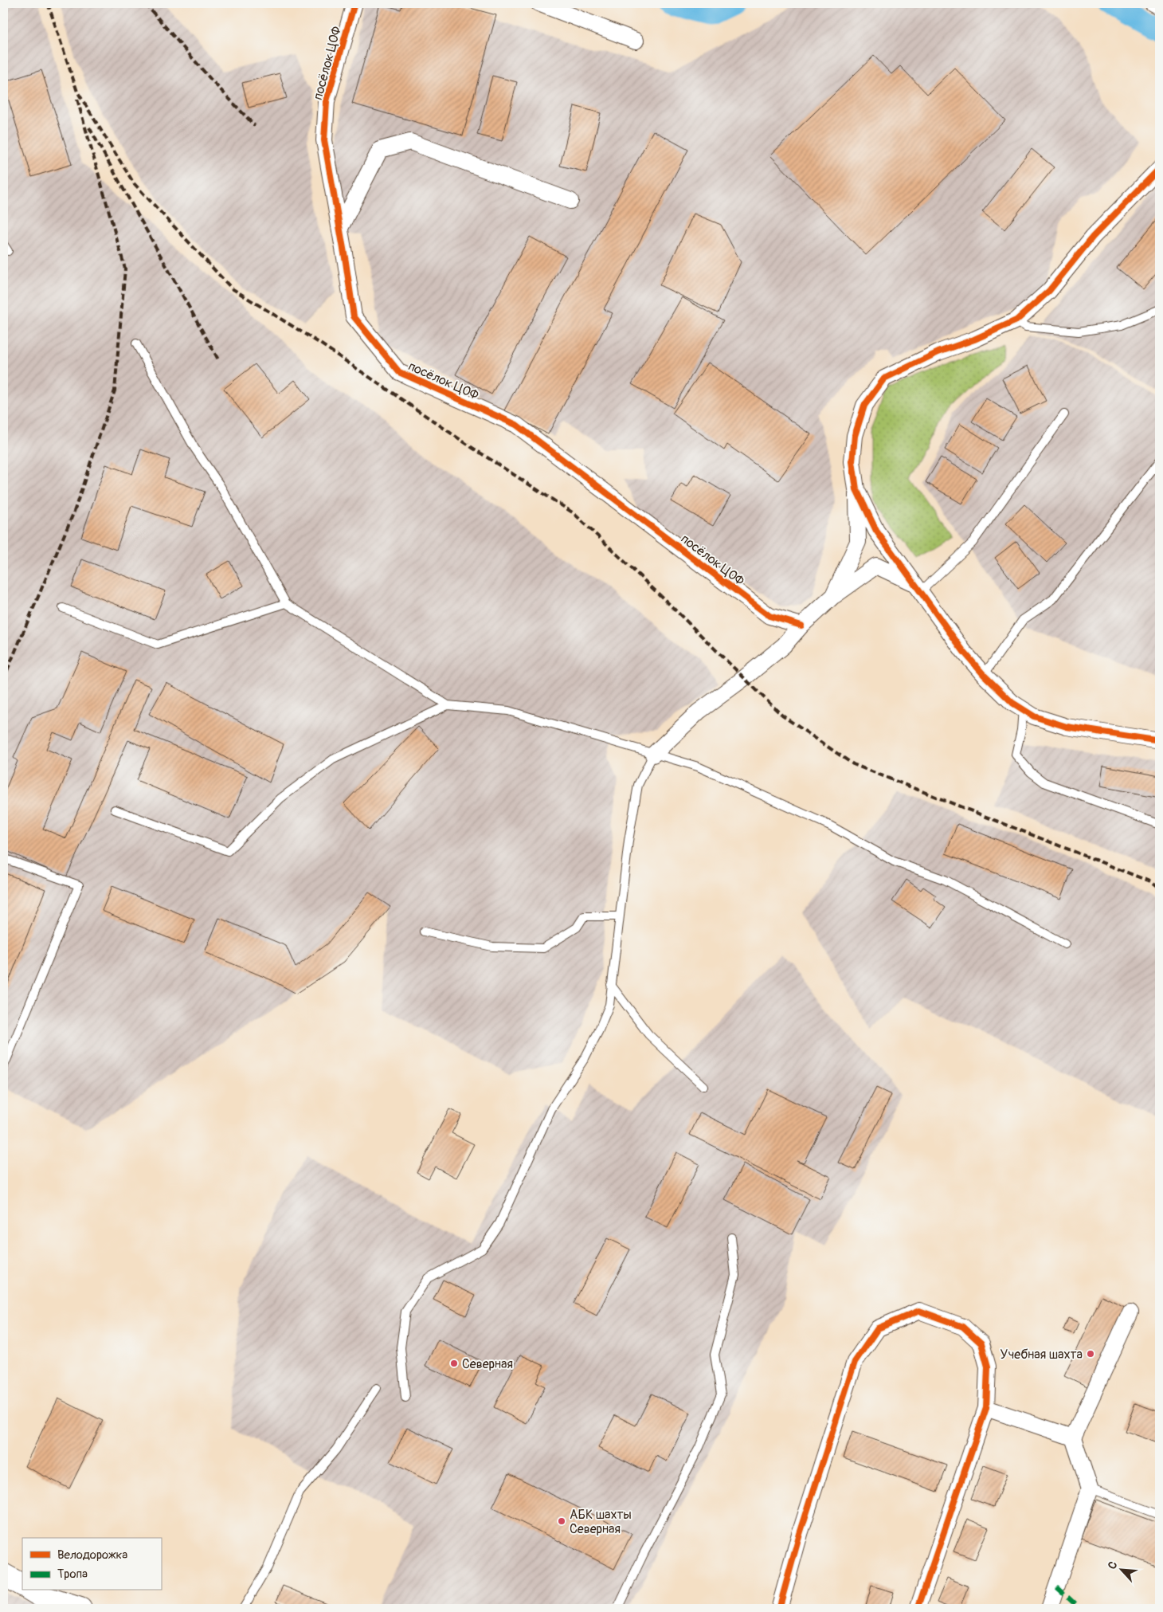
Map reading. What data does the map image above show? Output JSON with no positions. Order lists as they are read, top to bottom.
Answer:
{
  "streets": {
    "street": ["посёлок ЦОФ"]
  },
  "places": ["Учебная шахта", "Северная", "АБК шахты Северная"],
  "legend": ["Велодорожка", "Тропа"],
  "north": "top left"
}
